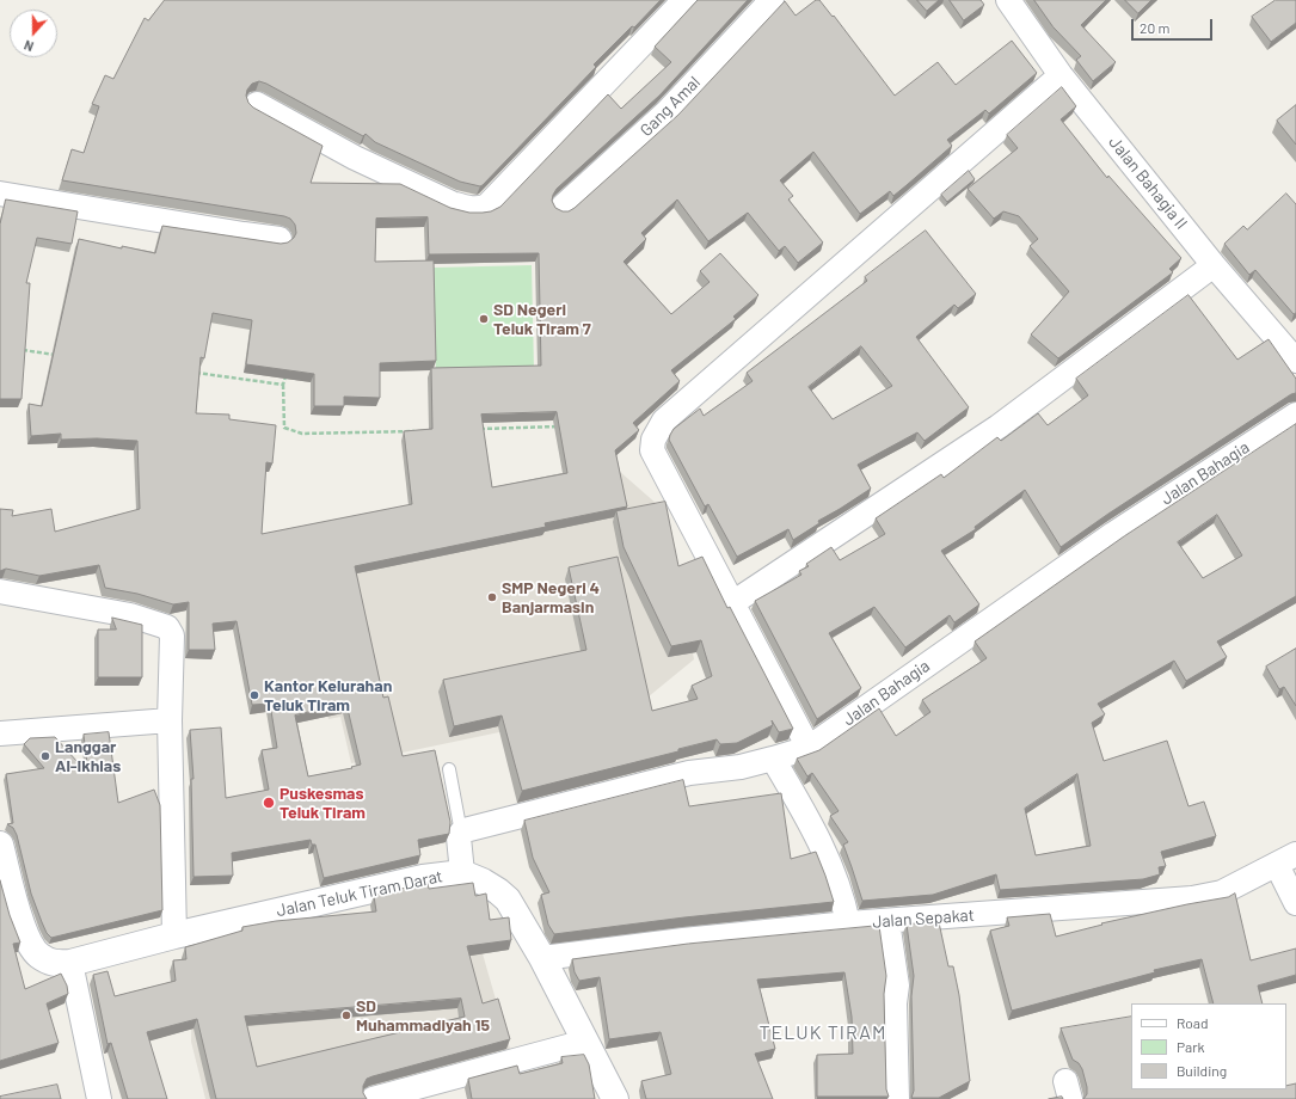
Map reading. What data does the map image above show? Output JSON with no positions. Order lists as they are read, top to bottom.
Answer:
{
  "streets": {
    "street": [
      "Gang Amal",
      "Jalan Bahagia II",
      "Jalan Bahagia",
      "Jalan Teluk Tiram Darat",
      "Jalan Sepakat"
    ]
  },
  "crossings": [
    ["Jalan Teluk Tiram Darat", "Jalan Sepakat"]
  ],
  "districts": ["TELUK TIRAM"],
  "places": [
    "SD Negeri Teluk Tiram 7",
    "SMP Negeri 4 Banjarmasin",
    "Kantor Kelurahan Teluk Tiram",
    "Langgar Al-Ikhlas",
    "Puskesmas Teluk Tiram",
    "SD Muhammadiyah 15"
  ],
  "legend": ["Road", "Park", "Building"],
  "scale_bar": "20 m",
  "north": "bottom"
}
